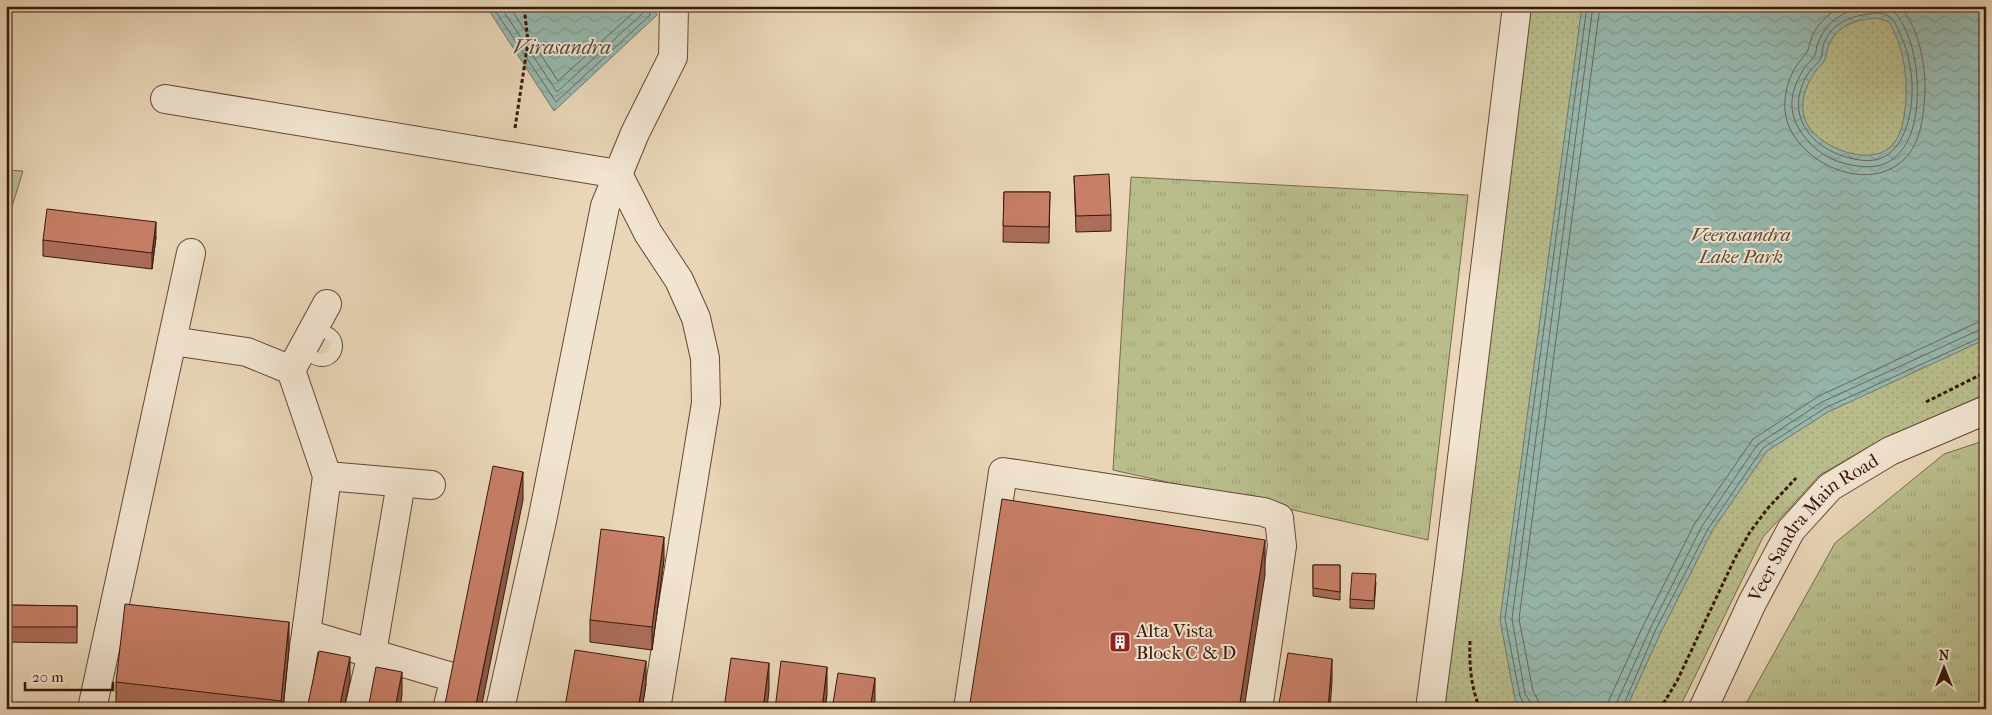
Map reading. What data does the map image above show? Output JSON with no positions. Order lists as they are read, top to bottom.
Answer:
{
  "streets": {
    "street": ["Veer Sandra Main Road"]
  },
  "water": ["Virasandra"],
  "parks": ["Veerasandra Lake Park"],
  "places": {
    "building": ["Alta Vista Block C & D"]
  },
  "scale_bar": "20 m",
  "north": "top"
}
